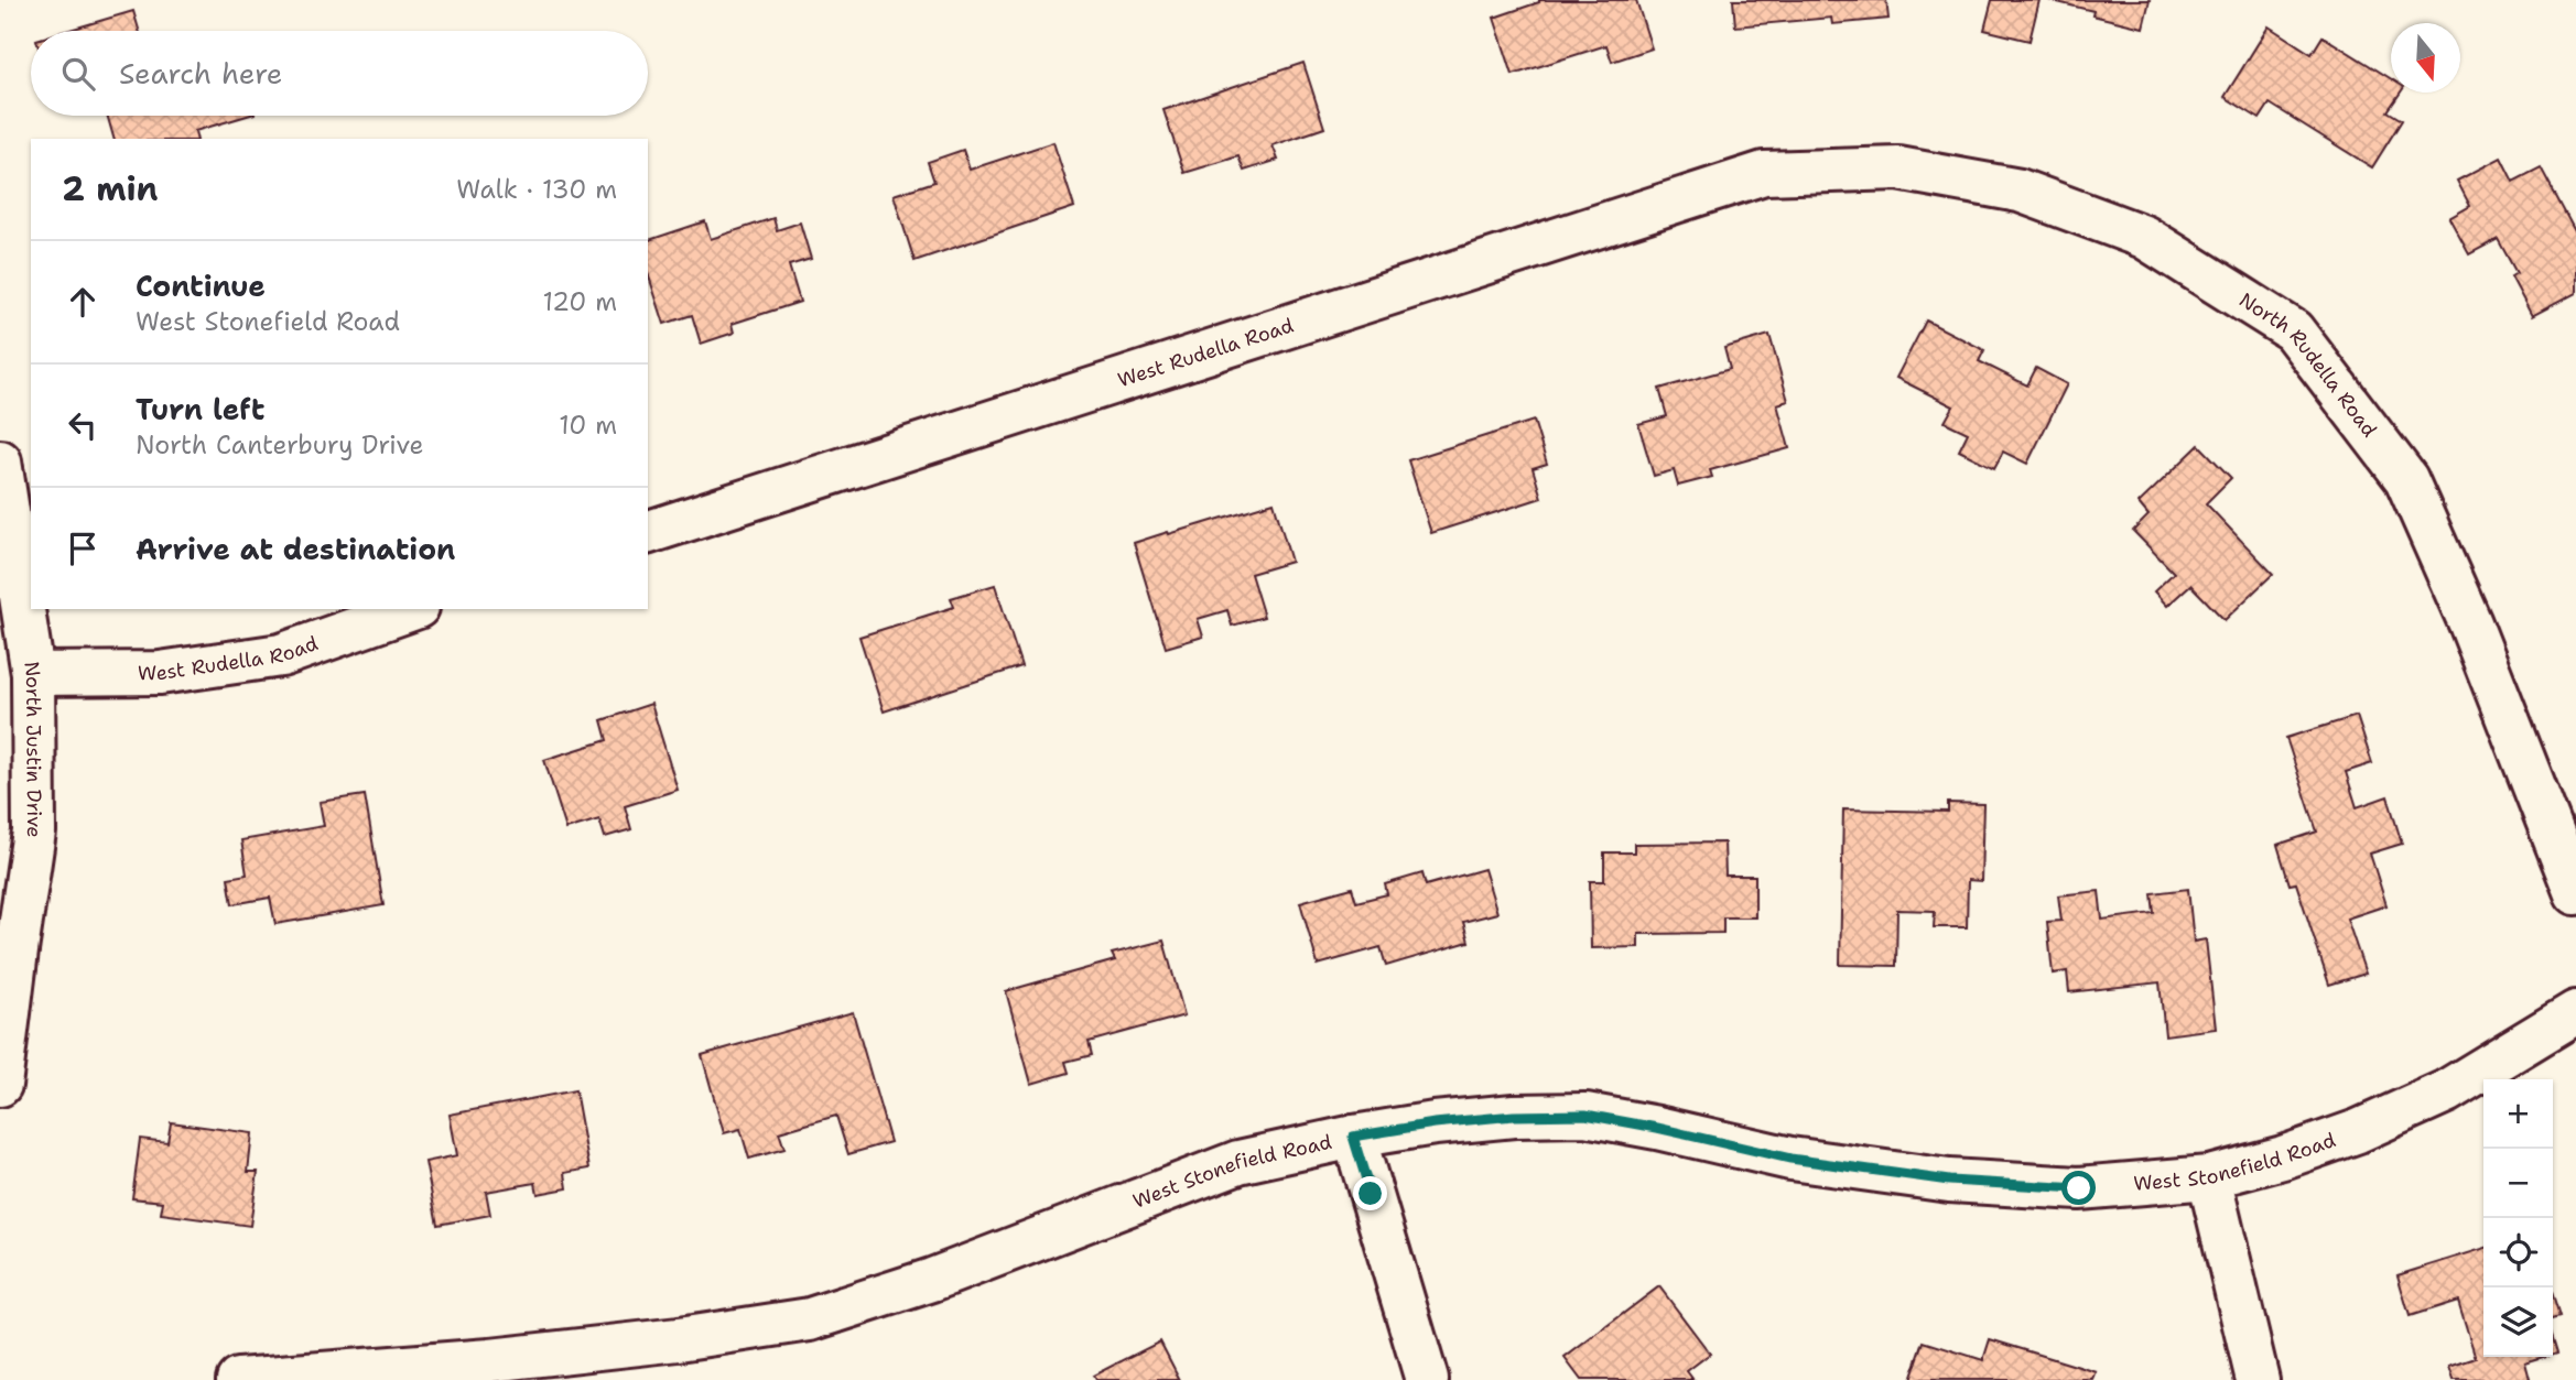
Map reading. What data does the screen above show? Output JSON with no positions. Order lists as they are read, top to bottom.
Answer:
{
  "streets": {
    "street": [
      "West Rudella Road",
      "North Rudella Road",
      "North Justin Drive",
      "West Stonefield Road"
    ]
  },
  "crossings": [
    ["West Rudella Road", "North Rudella Road"],
    ["West Rudella Road", "North Justin Drive"]
  ],
  "north": "bottom",
  "page": {
    "search": "Search here",
    "heading": ["2 min", "Walk · 130 m"],
    "list": [
      ["Continue", "West Stonefield Road", "120 m"],
      ["Turn left", "North Canterbury Drive", "10 m"],
      "Arrive at destination"
    ],
    "map_buttons": ["+", "−"]
  }
}
